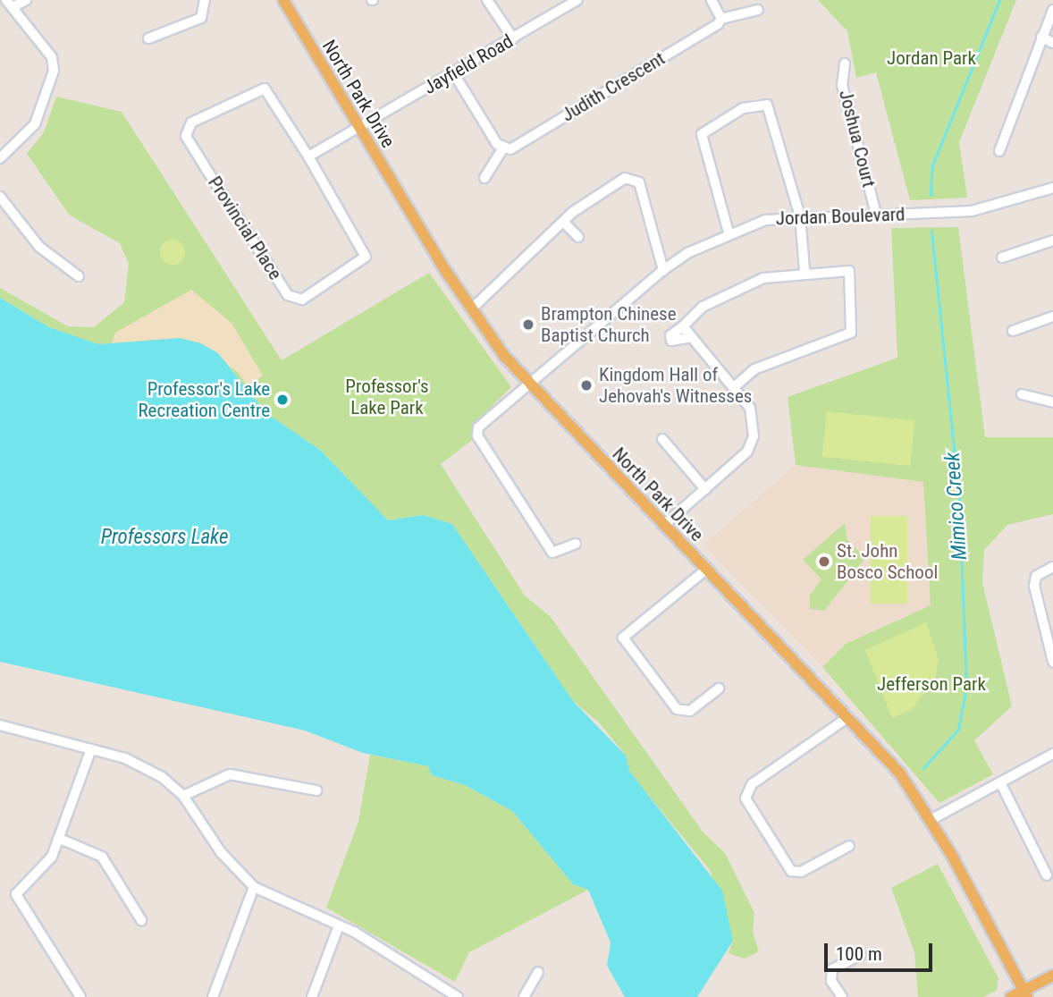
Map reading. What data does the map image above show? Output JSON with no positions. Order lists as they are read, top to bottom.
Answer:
{
  "streets": {
    "main road": ["North Park Drive"],
    "street": [
      "Jayfield Road",
      "Judith Crescent",
      "Joshua Court",
      "Jordan Boulevard",
      "Provincial Place"
    ]
  },
  "crossings": [
    ["Jayfield Road", "North Park Drive"],
    ["North Park Drive", "Jordan Boulevard"],
    ["Joshua Court", "Jordan Boulevard"]
  ],
  "water": ["Mimico Creek", "Professors Lake"],
  "parks": ["Jordan Park", "Professor's Lake Park", "Jefferson Park"],
  "places": [
    "Brampton Chinese Baptist Church",
    "Kingdom Hall of Jehovah's Witnesses",
    "Professor's Lake Recreation Centre",
    "St. John Bosco School"
  ],
  "scale_bar": "100 m"
}
